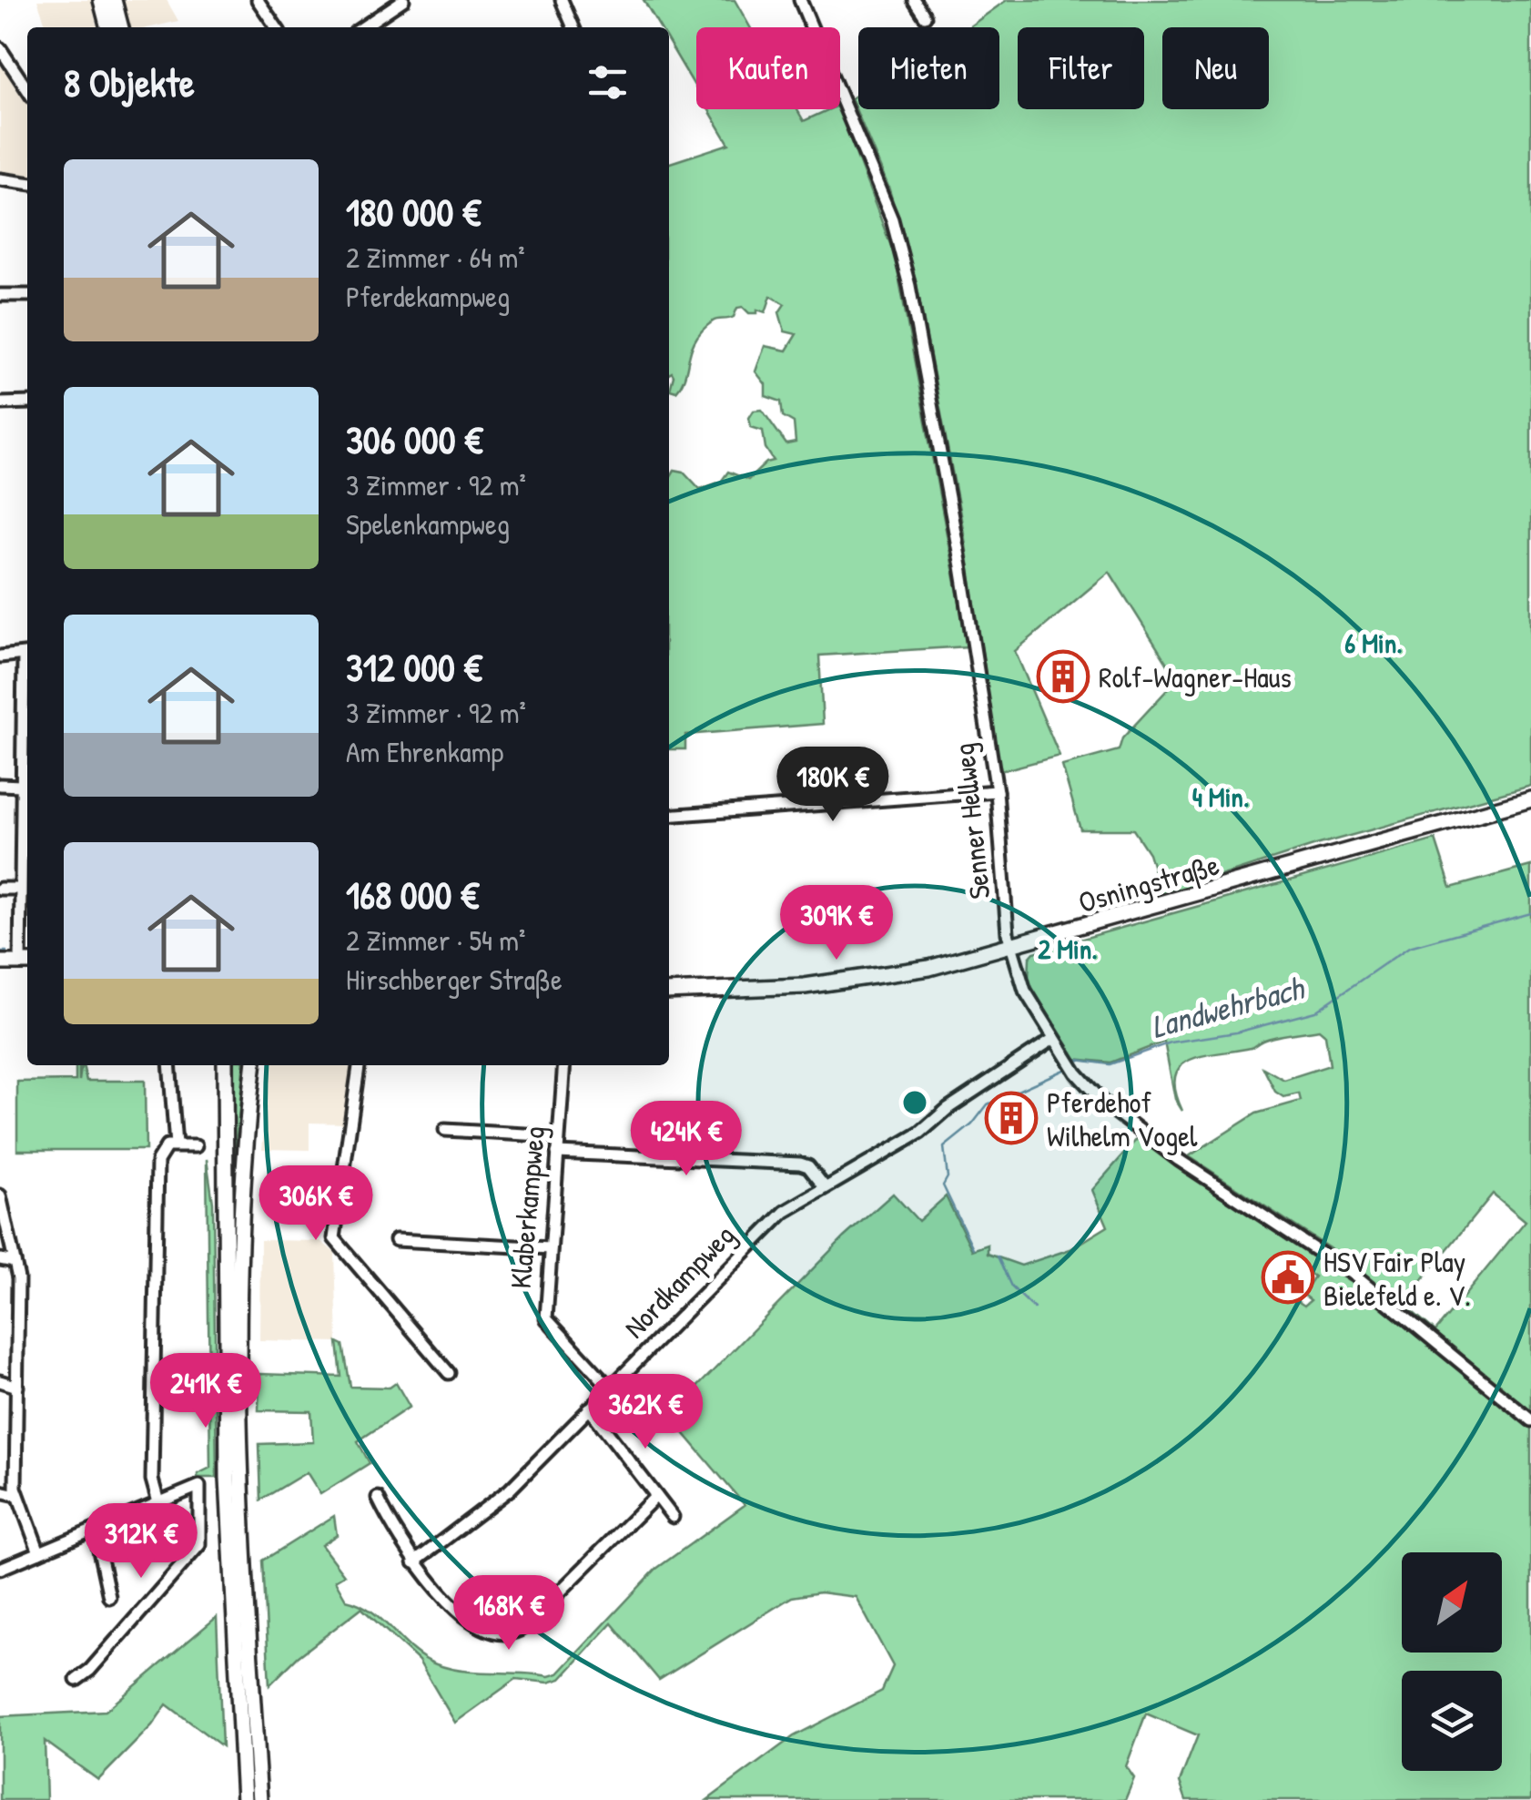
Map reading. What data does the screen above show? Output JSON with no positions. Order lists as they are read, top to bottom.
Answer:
{
  "streets": {
    "main road": ["Osningstraße"],
    "street": ["Senner Hellweg", "Klaberkampweg", "Nordkampweg"]
  },
  "crossings": [
    ["Senner Hellweg", "Osningstraße"],
    ["Senner Hellweg", "Nordkampweg"],
    ["Klaberkampweg", "Nordkampweg"]
  ],
  "water": ["Landwehrbach"],
  "places": {
    "building": ["Rolf-Wagner-Haus", "Pferdehof Wilhelm Vogel"],
    "public building": ["HSV Fair Play Bielefeld e. V."]
  },
  "north": "top right",
  "page": {
    "chip": [
      "Kaufen",
      "Mieten",
      "Filter",
      "Neu"
    ],
    "heading": "8 Objekte",
    "list": [
      {
        "name": "180 000 €",
        "note": "2 Zimmer · 64 m² · Pferdekampweg"
      },
      {
        "name": "306 000 €",
        "note": "3 Zimmer · 92 m² · Spelenkampweg"
      },
      {
        "name": "312 000 €",
        "note": "3 Zimmer · 92 m² · Am Ehrenkamp"
      },
      {
        "name": "168 000 €",
        "note": "2 Zimmer · 54 m² · Hirschberger Straße"
      }
    ],
    "price": [
      "180K €",
      "309K €",
      "424K €",
      "306K €",
      "241K €",
      "362K €",
      "312K €",
      "168K €"
    ]
  },
  "rings": ["6 Min.", "4 Min.", "2 Min."]
}
